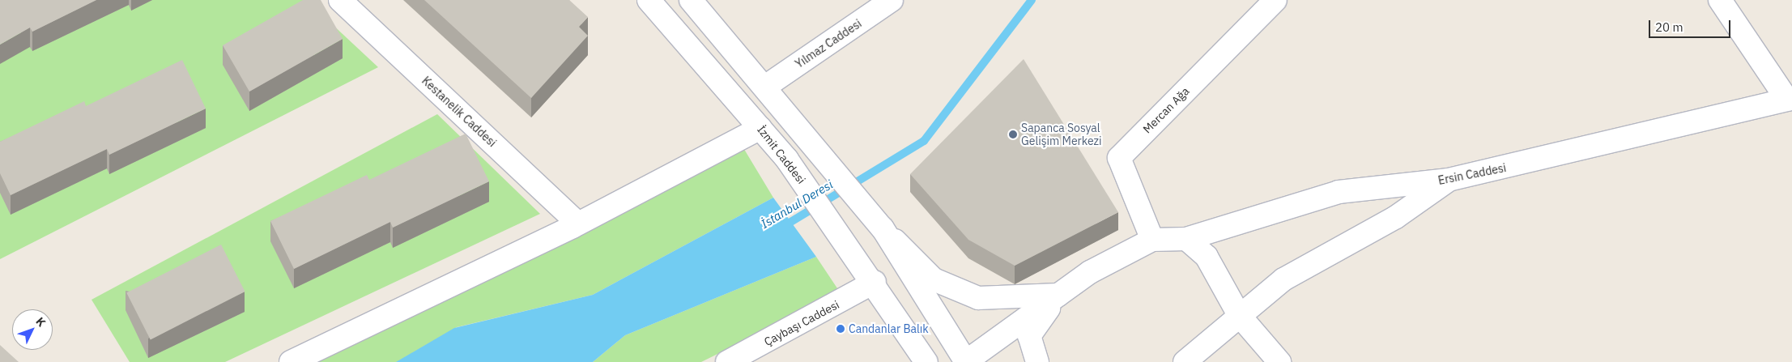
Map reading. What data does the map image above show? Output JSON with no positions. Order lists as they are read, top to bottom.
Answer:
{
  "streets": {
    "street": [
      "Yılmaz Caddesi",
      "Mercan Ağa",
      "Kestanelik Caddesi",
      "İzmit Caddesi",
      "Ersin Caddesi",
      "Çaybaşı Caddesi"
    ]
  },
  "crossings": [
    ["Mercan Ağa", "Ersin Caddesi"],
    ["İzmit Caddesi", "Çaybaşı Caddesi"]
  ],
  "water": ["İstanbul Deresi"],
  "places": ["Sapanca Sosyal Gelişim Merkezi", "Candanlar Balık"],
  "scale_bar": "20 m",
  "north": "top right"
}
